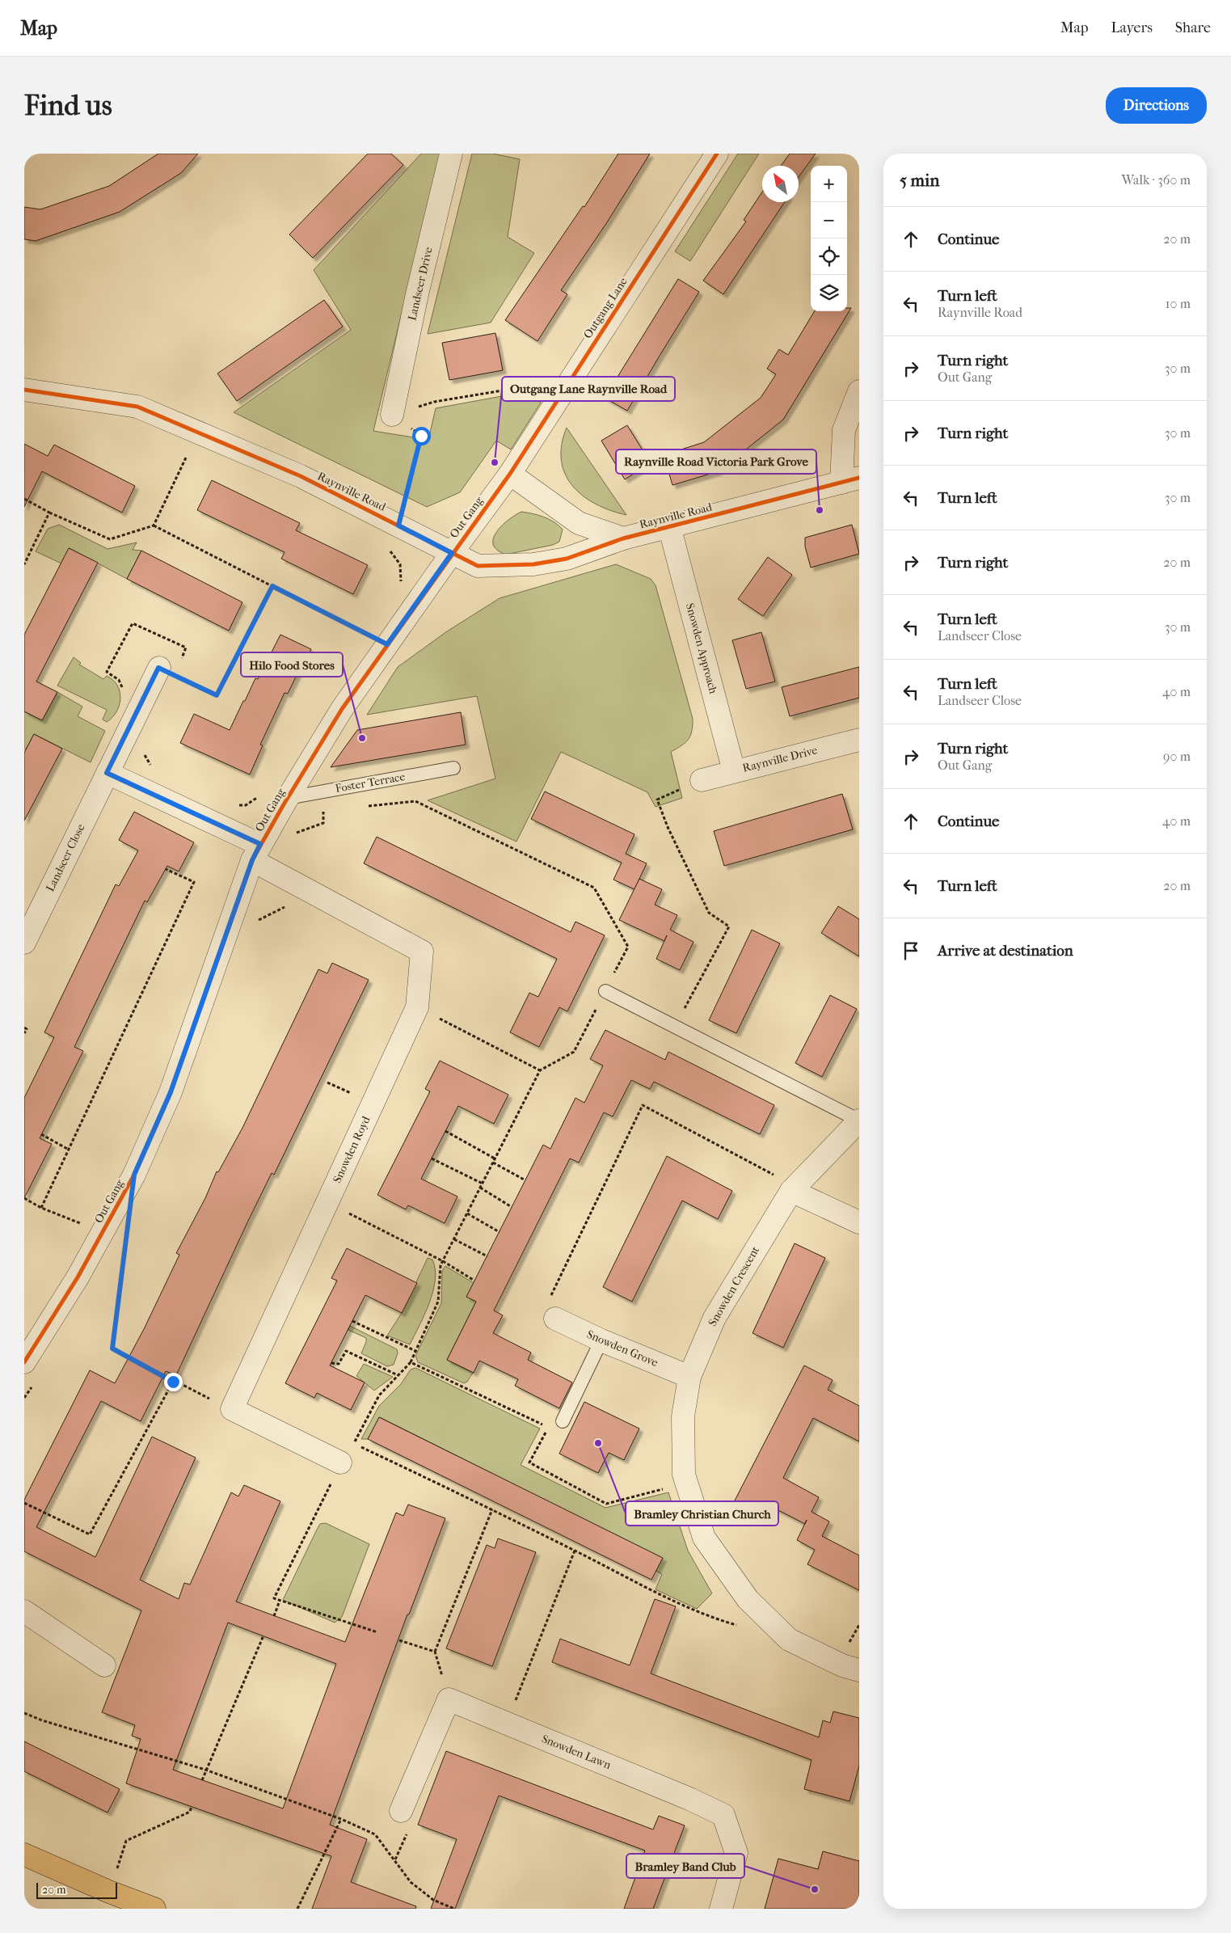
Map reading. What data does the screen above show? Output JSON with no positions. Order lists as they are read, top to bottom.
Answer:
{
  "streets": {
    "street": [
      "Landseer Drive",
      "Outgang Lane",
      "Raynville Road",
      "Out Gang",
      "Snowden Approach",
      "Raynville Drive",
      "Landseer Close",
      "Snowden Royd",
      "Snowden Crescent",
      "Snowden Grove",
      "Snowden Lawn"
    ],
    "lane": ["Foster Terrace"]
  },
  "crossings": [
    ["Outgang Lane", "Out Gang"],
    ["Raynville Road", "Out Gang"],
    ["Raynville Road", "Snowden Approach"],
    ["Out Gang", "Foster Terrace"],
    ["Out Gang", "Snowden Royd"],
    ["Snowden Approach", "Raynville Drive"],
    ["Snowden Crescent", "Snowden Grove"]
  ],
  "places": [
    "Outgang Lane Raynville Road",
    "Raynville Road Victoria Park Grove",
    "Hilo Food Stores",
    "Bramley Christian Church",
    "Bramley Band Club"
  ],
  "scale_bar": "20 m",
  "north": "top left",
  "page": {
    "header": "Map",
    "nav": ["Map", "Layers", "Share"],
    "buttons": "Directions",
    "title": "Find us",
    "heading": ["5 min", "Walk · 360 m"],
    "map_buttons": ["+", "−"],
    "list": [
      ["Continue", "20 m"],
      ["Turn left", "Raynville Road", "10 m"],
      ["Turn right", "Out Gang", "30 m"],
      ["Turn right", "30 m"],
      ["Turn left", "30 m"],
      ["Turn right", "20 m"],
      ["Turn left", "Landseer Close", "30 m"],
      ["Turn left", "Landseer Close", "40 m"],
      ["Turn right", "Out Gang", "90 m"],
      ["Continue", "40 m"],
      ["Turn left", "20 m"],
      "Arrive at destination"
    ],
    "scale": "20 m"
  }
}
